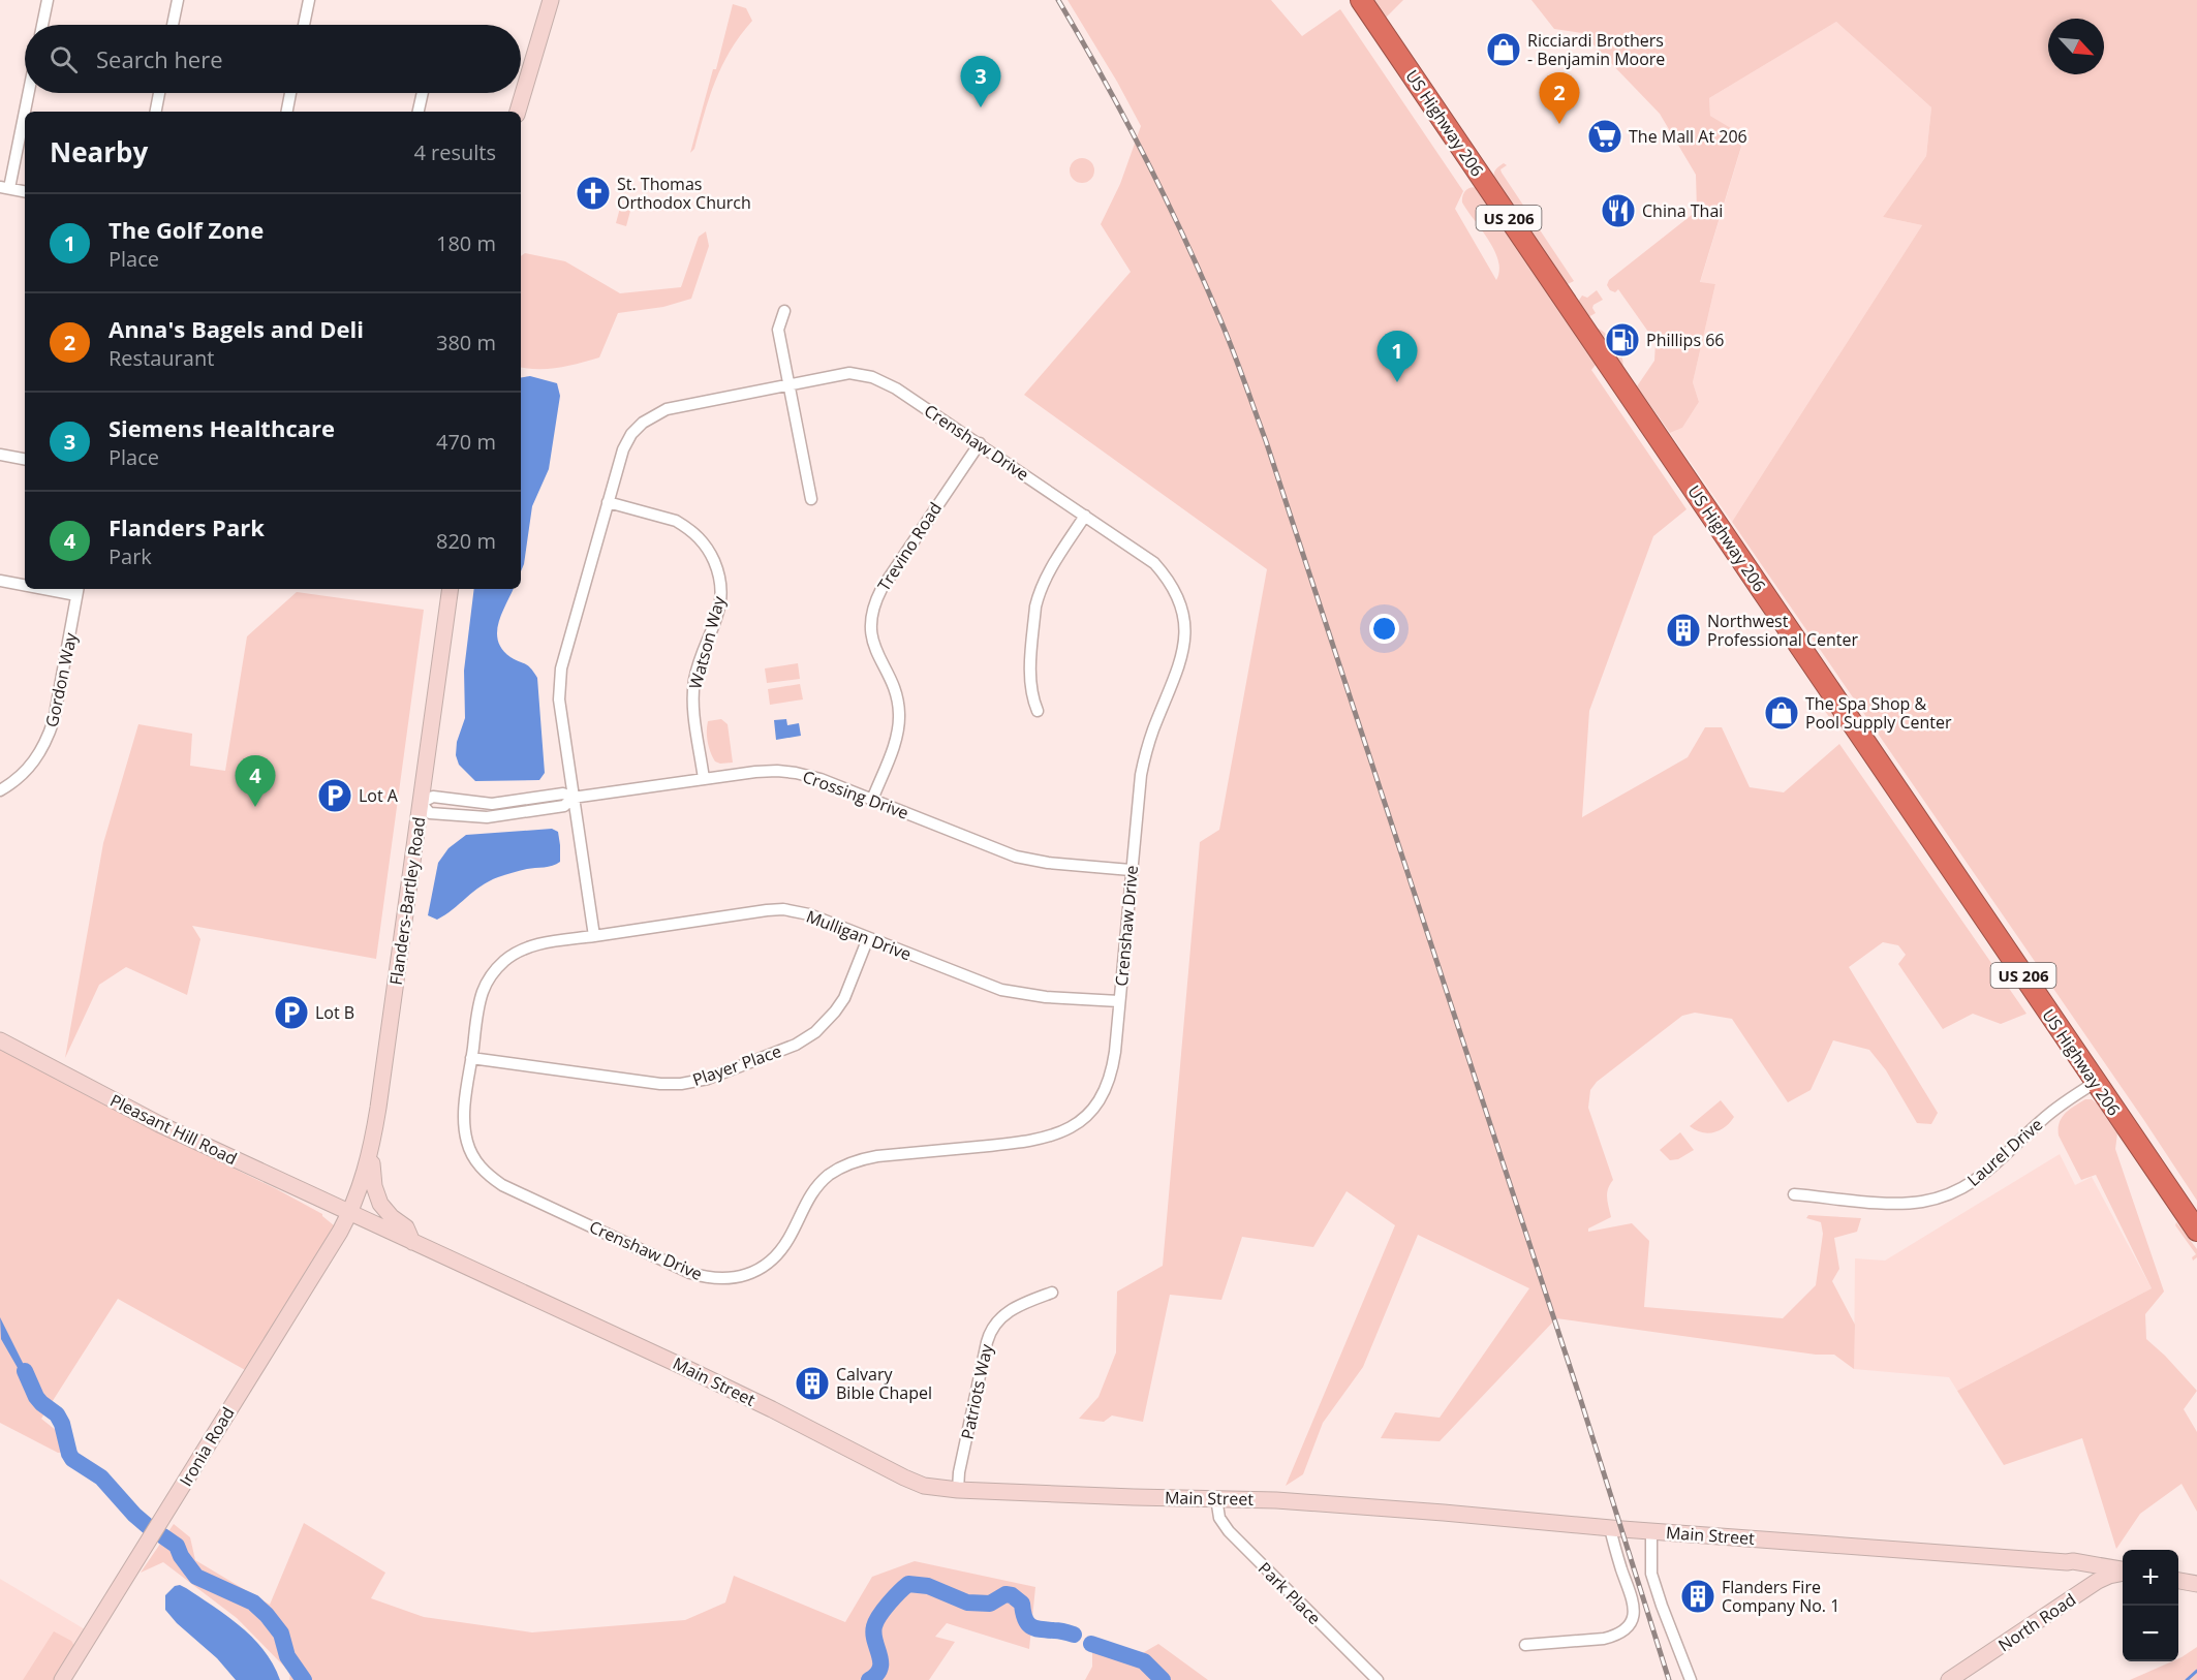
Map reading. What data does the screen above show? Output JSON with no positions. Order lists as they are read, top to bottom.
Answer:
{
  "streets": {
    "highway": ["US Highway 206", "US 206"],
    "street": [
      "Crenshaw Drive",
      "Trevino Road",
      "Watson Way",
      "Gordon Way",
      "Crossing Drive",
      "Flanders-Bartley Road",
      "Mulligan Drive",
      "Player Place",
      "Pleasant Hill Road",
      "Laurel Drive",
      "Main Street",
      "Patriots Way",
      "Ironia Road",
      "Park Place",
      "North Road"
    ]
  },
  "crossings": [
    ["US Highway 206", "Laurel Drive"],
    ["Crenshaw Drive", "Trevino Road"],
    ["Crenshaw Drive", "Watson Way"],
    ["Crenshaw Drive", "Crossing Drive"],
    ["Crenshaw Drive", "Mulligan Drive"],
    ["Crenshaw Drive", "Player Place"],
    ["Trevino Road", "Crossing Drive"],
    ["Watson Way", "Crossing Drive"],
    ["Crossing Drive", "Flanders-Bartley Road"],
    ["Flanders-Bartley Road", "Pleasant Hill Road"],
    ["Flanders-Bartley Road", "Main Street"],
    ["Flanders-Bartley Road", "Ironia Road"],
    ["Mulligan Drive", "Player Place"],
    ["Pleasant Hill Road", "Main Street"],
    ["Pleasant Hill Road", "Ironia Road"],
    ["Main Street", "Patriots Way"],
    ["Main Street", "Ironia Road"],
    ["Main Street", "Park Place"]
  ],
  "places": {
    "shop": ["Ricciardi Brothers - Benjamin Moore", "The Spa Shop & Pool Supply Center"],
    "supermarket": ["The Mall At 206"],
    "church": ["St. Thomas Orthodox Church"],
    "restaurant": ["China Thai"],
    "fuel station": ["Phillips 66"],
    "building": ["Northwest Professional Center", "Calvary Bible Chapel", "Flanders Fire Company No. 1"],
    "parking": ["Lot A", "Lot B"]
  },
  "north": "bottom right",
  "page": {
    "search": "Search here",
    "pins": [
      "3",
      "2",
      "1",
      "4"
    ],
    "heading": ["Nearby", "4 results"],
    "list": [
      {
        "mark": "1",
        "name": "The Golf Zone",
        "note": "Place",
        "value": "180 m"
      },
      {
        "mark": "2",
        "name": "Anna's Bagels and Deli",
        "note": "Restaurant",
        "value": "380 m"
      },
      {
        "mark": "3",
        "name": "Siemens Healthcare",
        "note": "Place",
        "value": "470 m"
      },
      {
        "mark": "4",
        "name": "Flanders Park",
        "note": "Park",
        "value": "820 m"
      }
    ],
    "map_buttons": ["+", "−"]
  }
}
